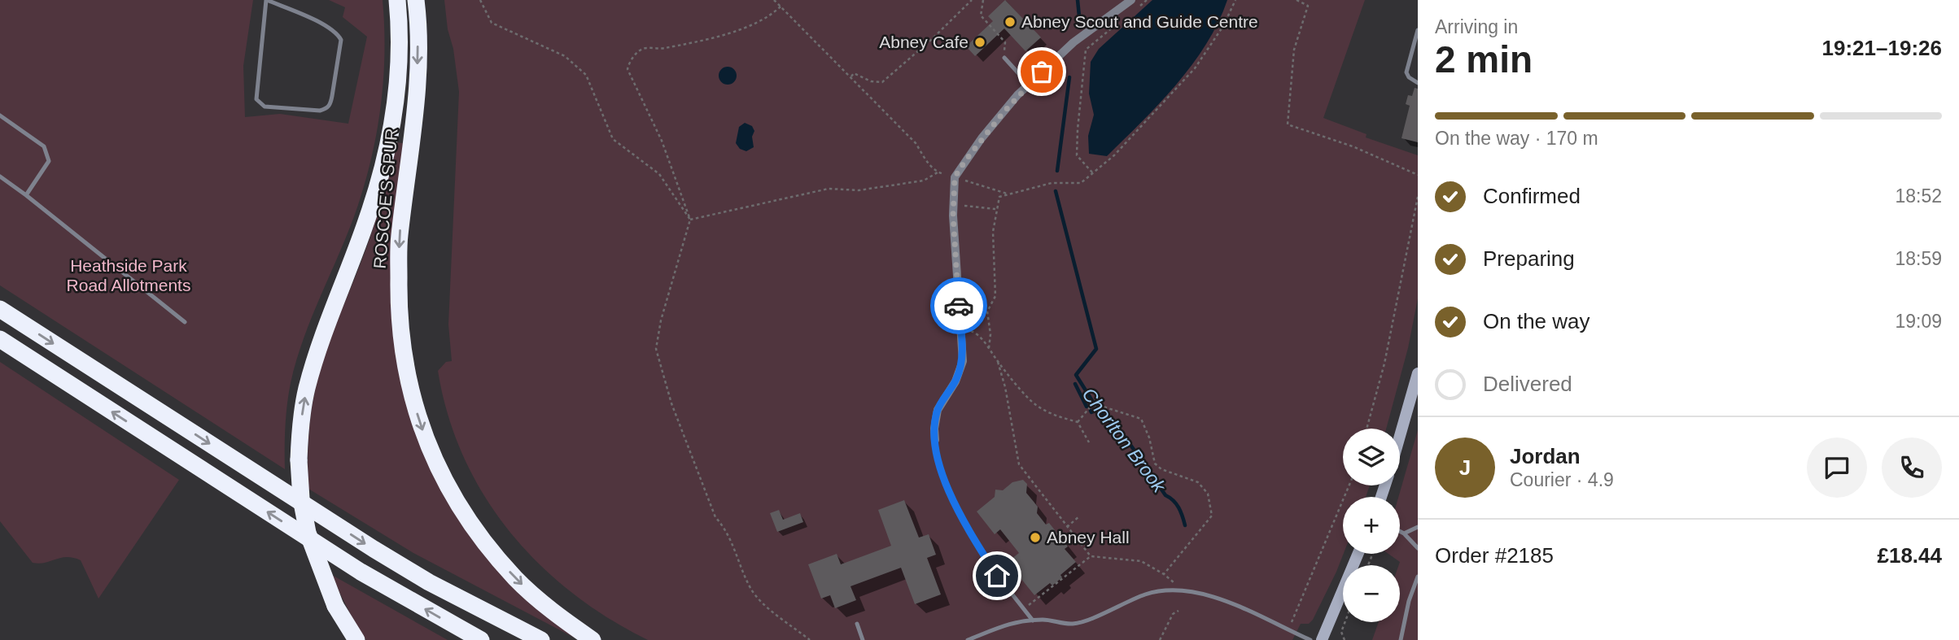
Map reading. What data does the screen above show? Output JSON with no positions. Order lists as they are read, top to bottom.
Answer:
{
  "streets": {
    "highway": ["ROSCOE'S SPUR"]
  },
  "water": ["Chorlton Brook"],
  "parks": ["Heathside Park Road Allotments"],
  "places": ["Abney Scout and Guide Centre", "Abney Cafe", "Abney Hall"],
  "page": {
    "heading": ["2 min", "Arriving in", "19:21–19:26"],
    "panel": [
      "Jordan",
      "Courier · 4.9",
      "Order #2185",
      "£18.44"
    ],
    "bar": "On the way · 170 m",
    "list": [
      ["Confirmed", "18:52"],
      ["Preparing", "18:59"],
      ["On the way", "19:09"],
      "Delivered"
    ],
    "map_buttons": ["+", "−"],
    "round": "J"
  }
}
